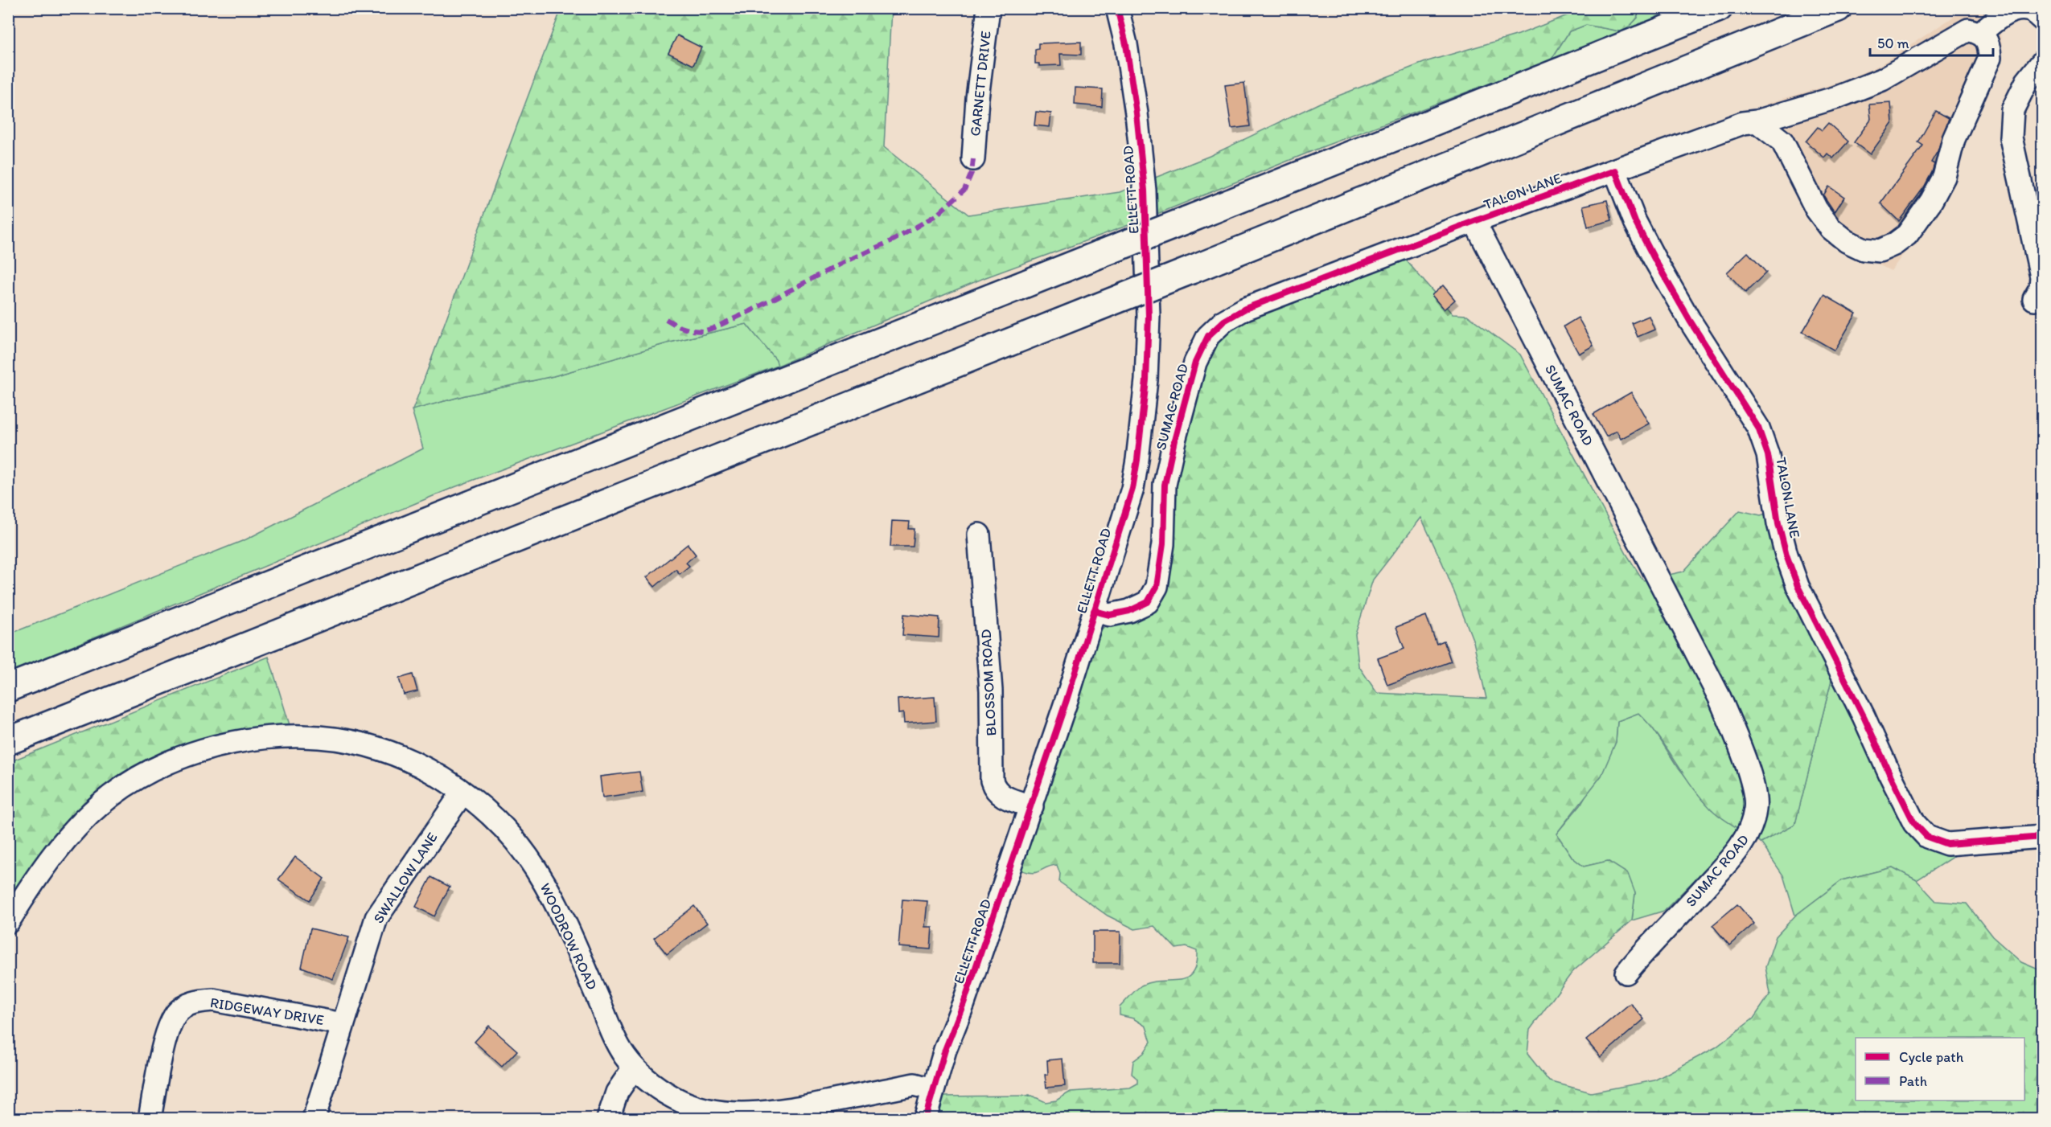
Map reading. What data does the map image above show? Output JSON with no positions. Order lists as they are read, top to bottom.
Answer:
{
  "streets": {
    "street": [
      "GARNETT DRIVE",
      "ELLETT ROAD",
      "TALON LANE",
      "SUMAC ROAD",
      "BLOSSOM ROAD",
      "SWALLOW LANE",
      "WOODROW ROAD",
      "RIDGEWAY DRIVE"
    ]
  },
  "crossings": [
    ["ELLETT ROAD", "SUMAC ROAD"],
    ["ELLETT ROAD", "BLOSSOM ROAD"],
    ["ELLETT ROAD", "WOODROW ROAD"],
    ["TALON LANE", "SUMAC ROAD"],
    ["SWALLOW LANE", "WOODROW ROAD"],
    ["SWALLOW LANE", "RIDGEWAY DRIVE"]
  ],
  "legend": ["Cycle path", "Path"],
  "scale_bar": "50 m"
}
